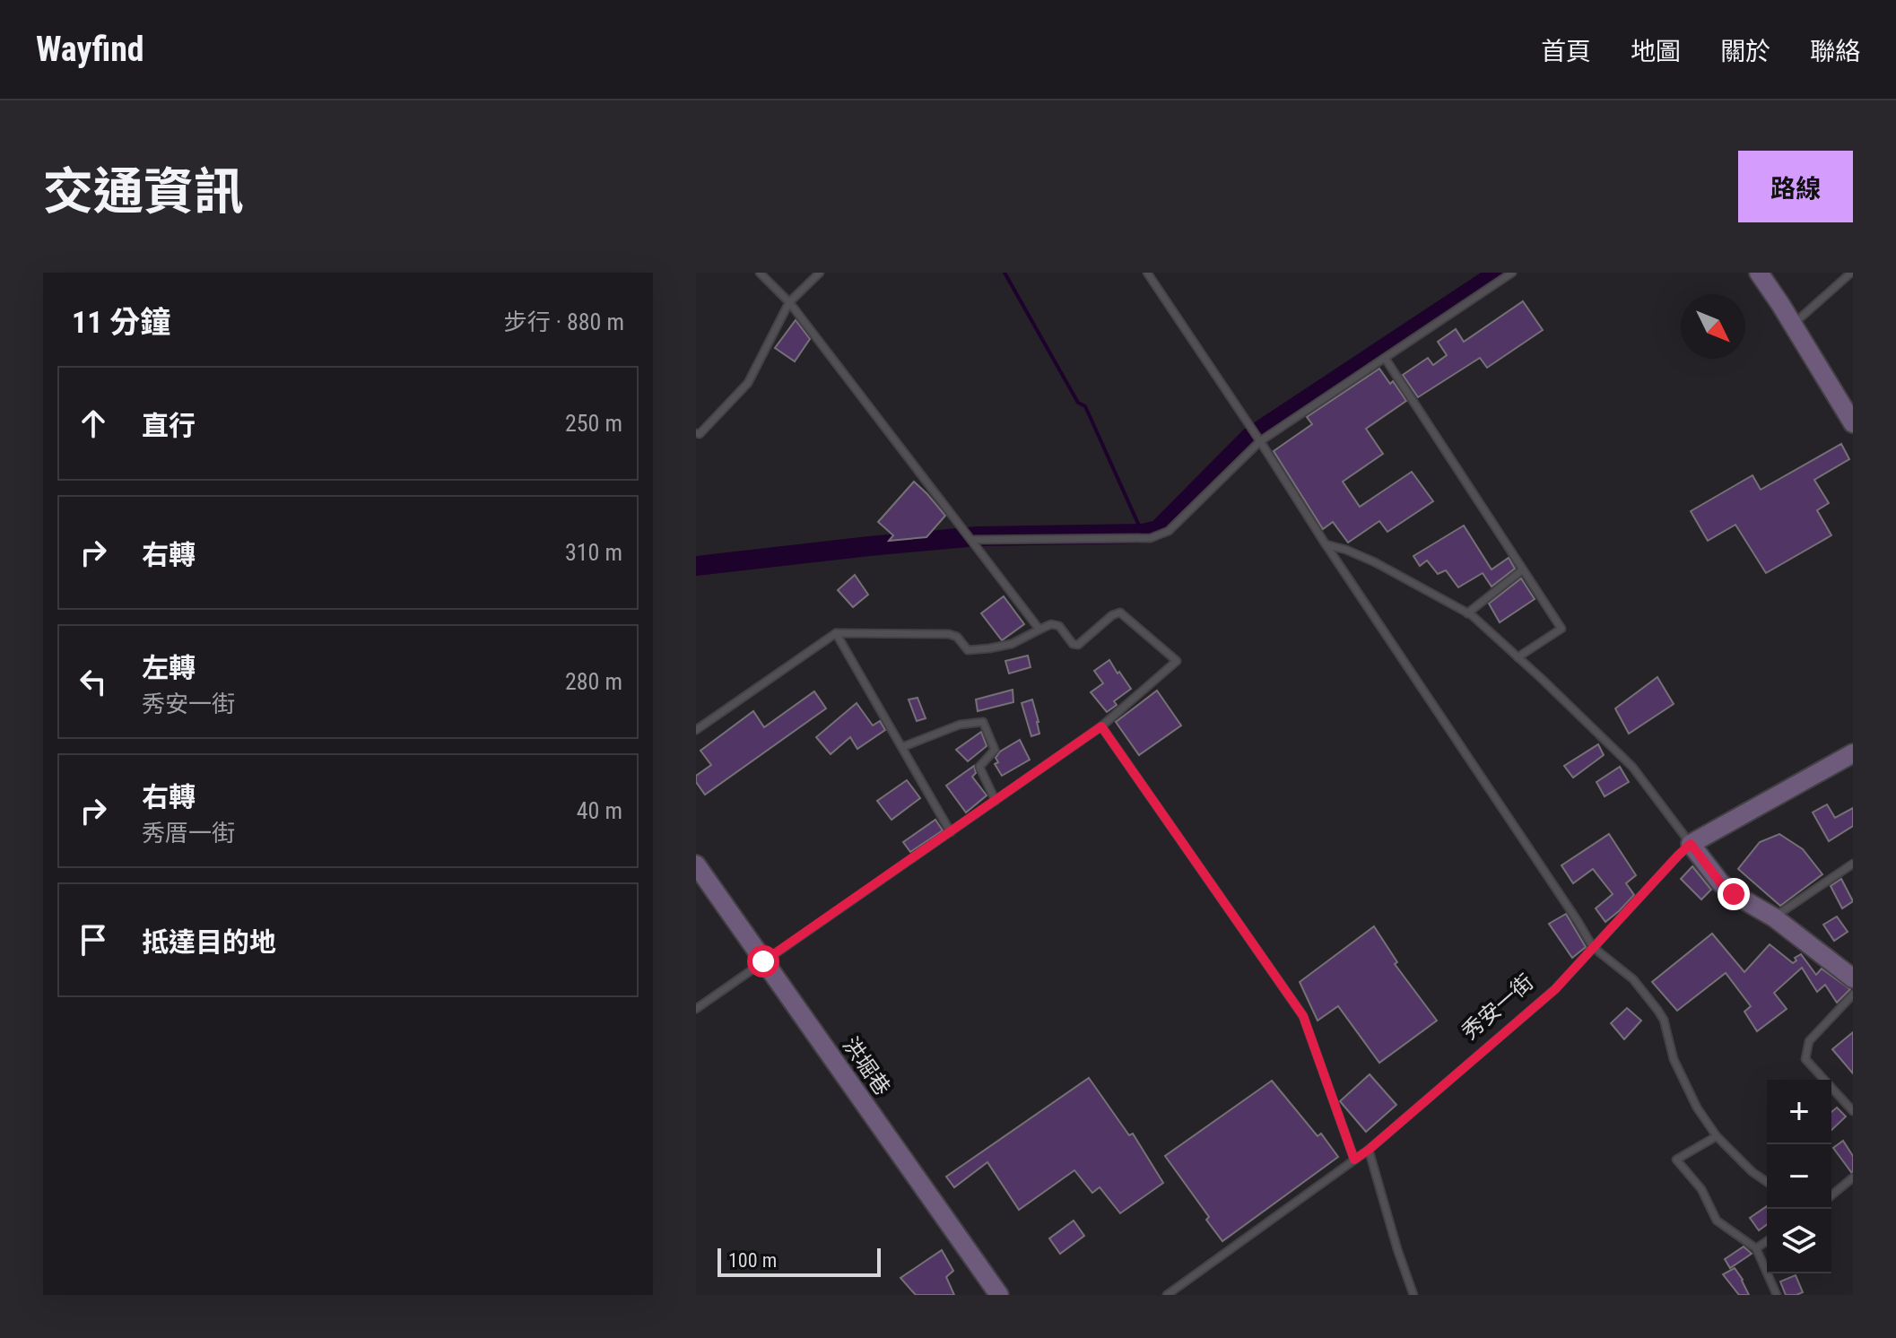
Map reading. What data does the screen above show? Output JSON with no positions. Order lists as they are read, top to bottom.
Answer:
{
  "streets": {
    "street": ["秀安一街", "洪堀巷"]
  },
  "scale_bar": "100 m",
  "north": "bottom right",
  "page": {
    "header": "Wayfind",
    "nav": [
      "首頁",
      "地圖",
      "關於",
      "聯絡"
    ],
    "title": "交通資訊",
    "buttons": "路線",
    "heading": ["11 分鐘", "步行 · 880 m"],
    "list": [
      ["直行", "250 m"],
      ["右轉", "310 m"],
      ["左轉", "秀安一街", "280 m"],
      ["右轉", "秀厝一街", "40 m"],
      "抵達目的地"
    ],
    "map_buttons": ["+", "−"],
    "scale": "100 m"
  }
}
